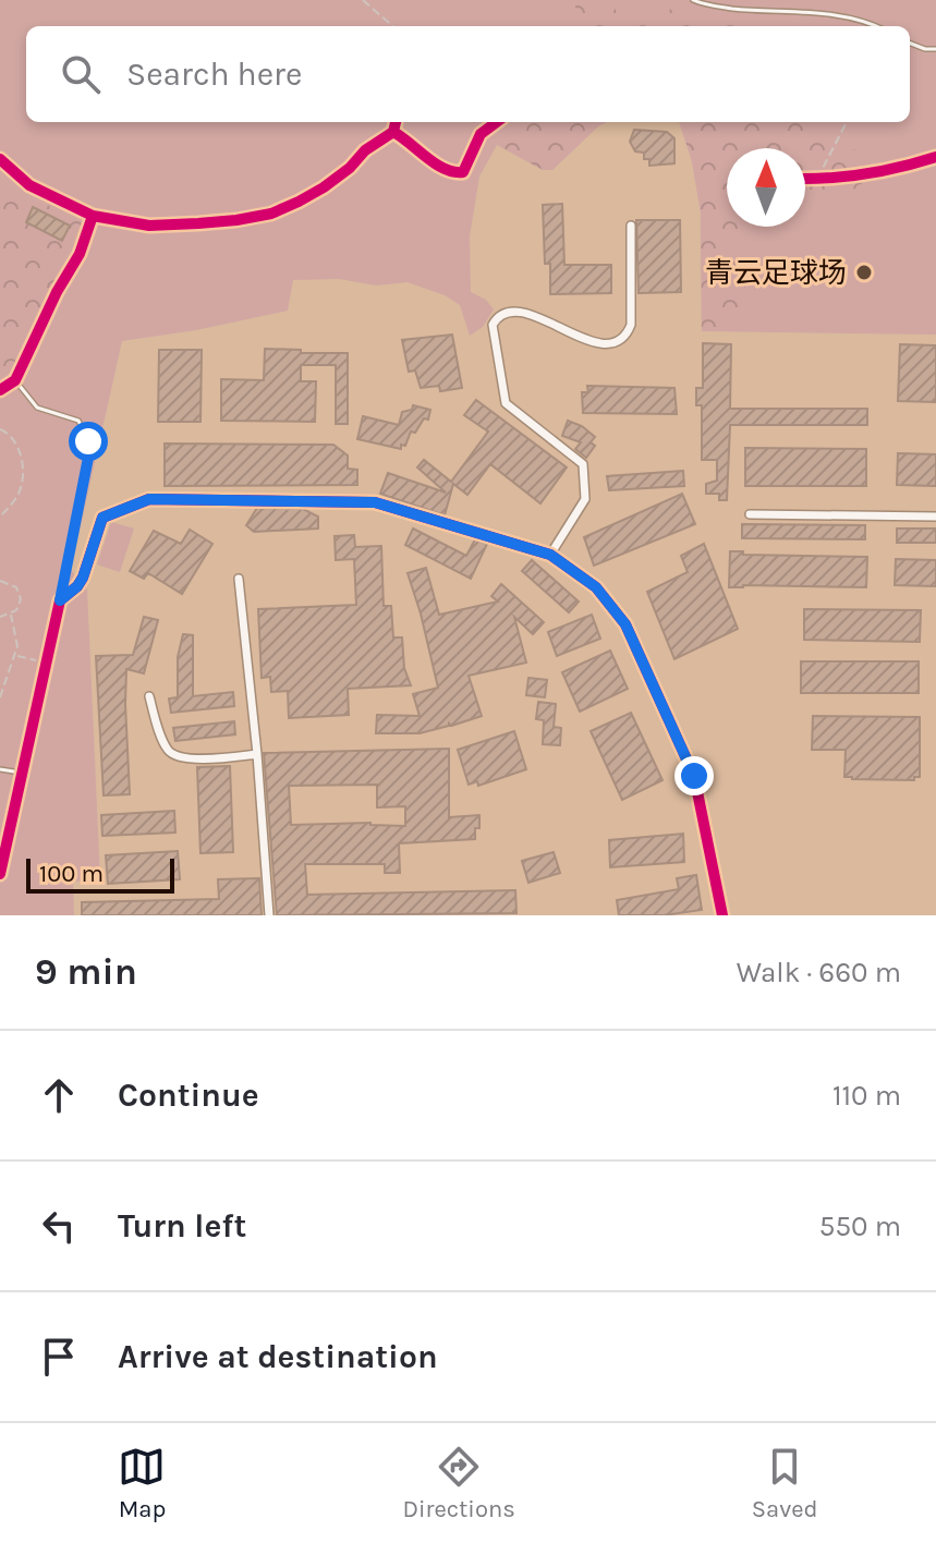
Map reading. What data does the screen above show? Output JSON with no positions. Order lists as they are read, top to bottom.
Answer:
{
  "places": ["青云足球场"],
  "scale_bar": "100 m",
  "north": "top",
  "page": {
    "search": "Search here",
    "scale": "100 m",
    "heading": ["9 min", "Walk · 660 m"],
    "list": [
      ["Continue", "110 m"],
      ["Turn left", "550 m"],
      "Arrive at destination"
    ],
    "nav": ["Map", "Directions", "Saved"]
  }
}
